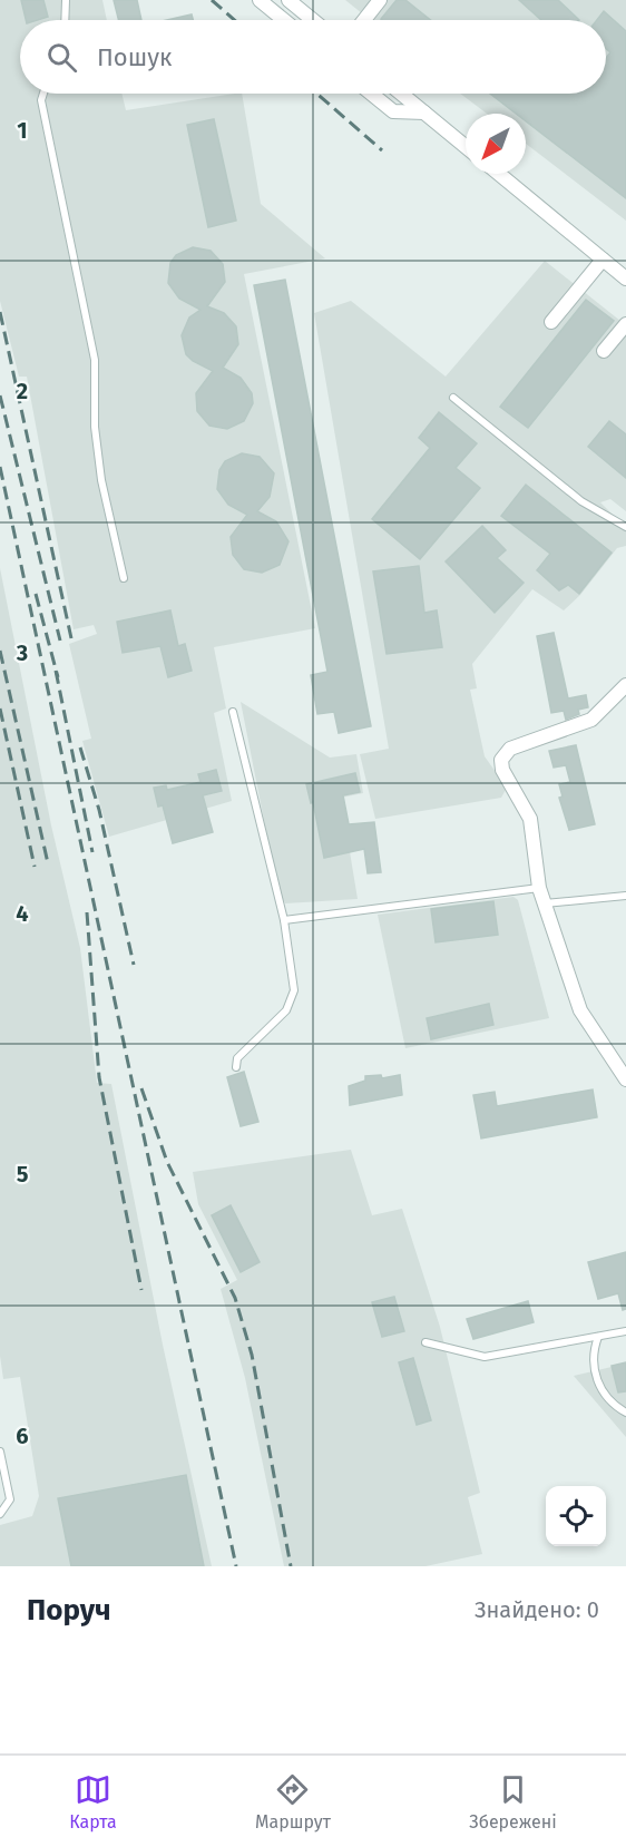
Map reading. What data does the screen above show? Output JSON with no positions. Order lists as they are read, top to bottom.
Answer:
{
  "north": "bottom left",
  "page": {
    "search": "Пошук",
    "heading": ["Поруч", "Знайдено: 0"],
    "nav": ["Карта", "Маршрут", "Збережені"]
  },
  "grid": {
    "rows": [
      "1",
      "2",
      "3",
      "4",
      "5",
      "6"
    ]
  }
}
